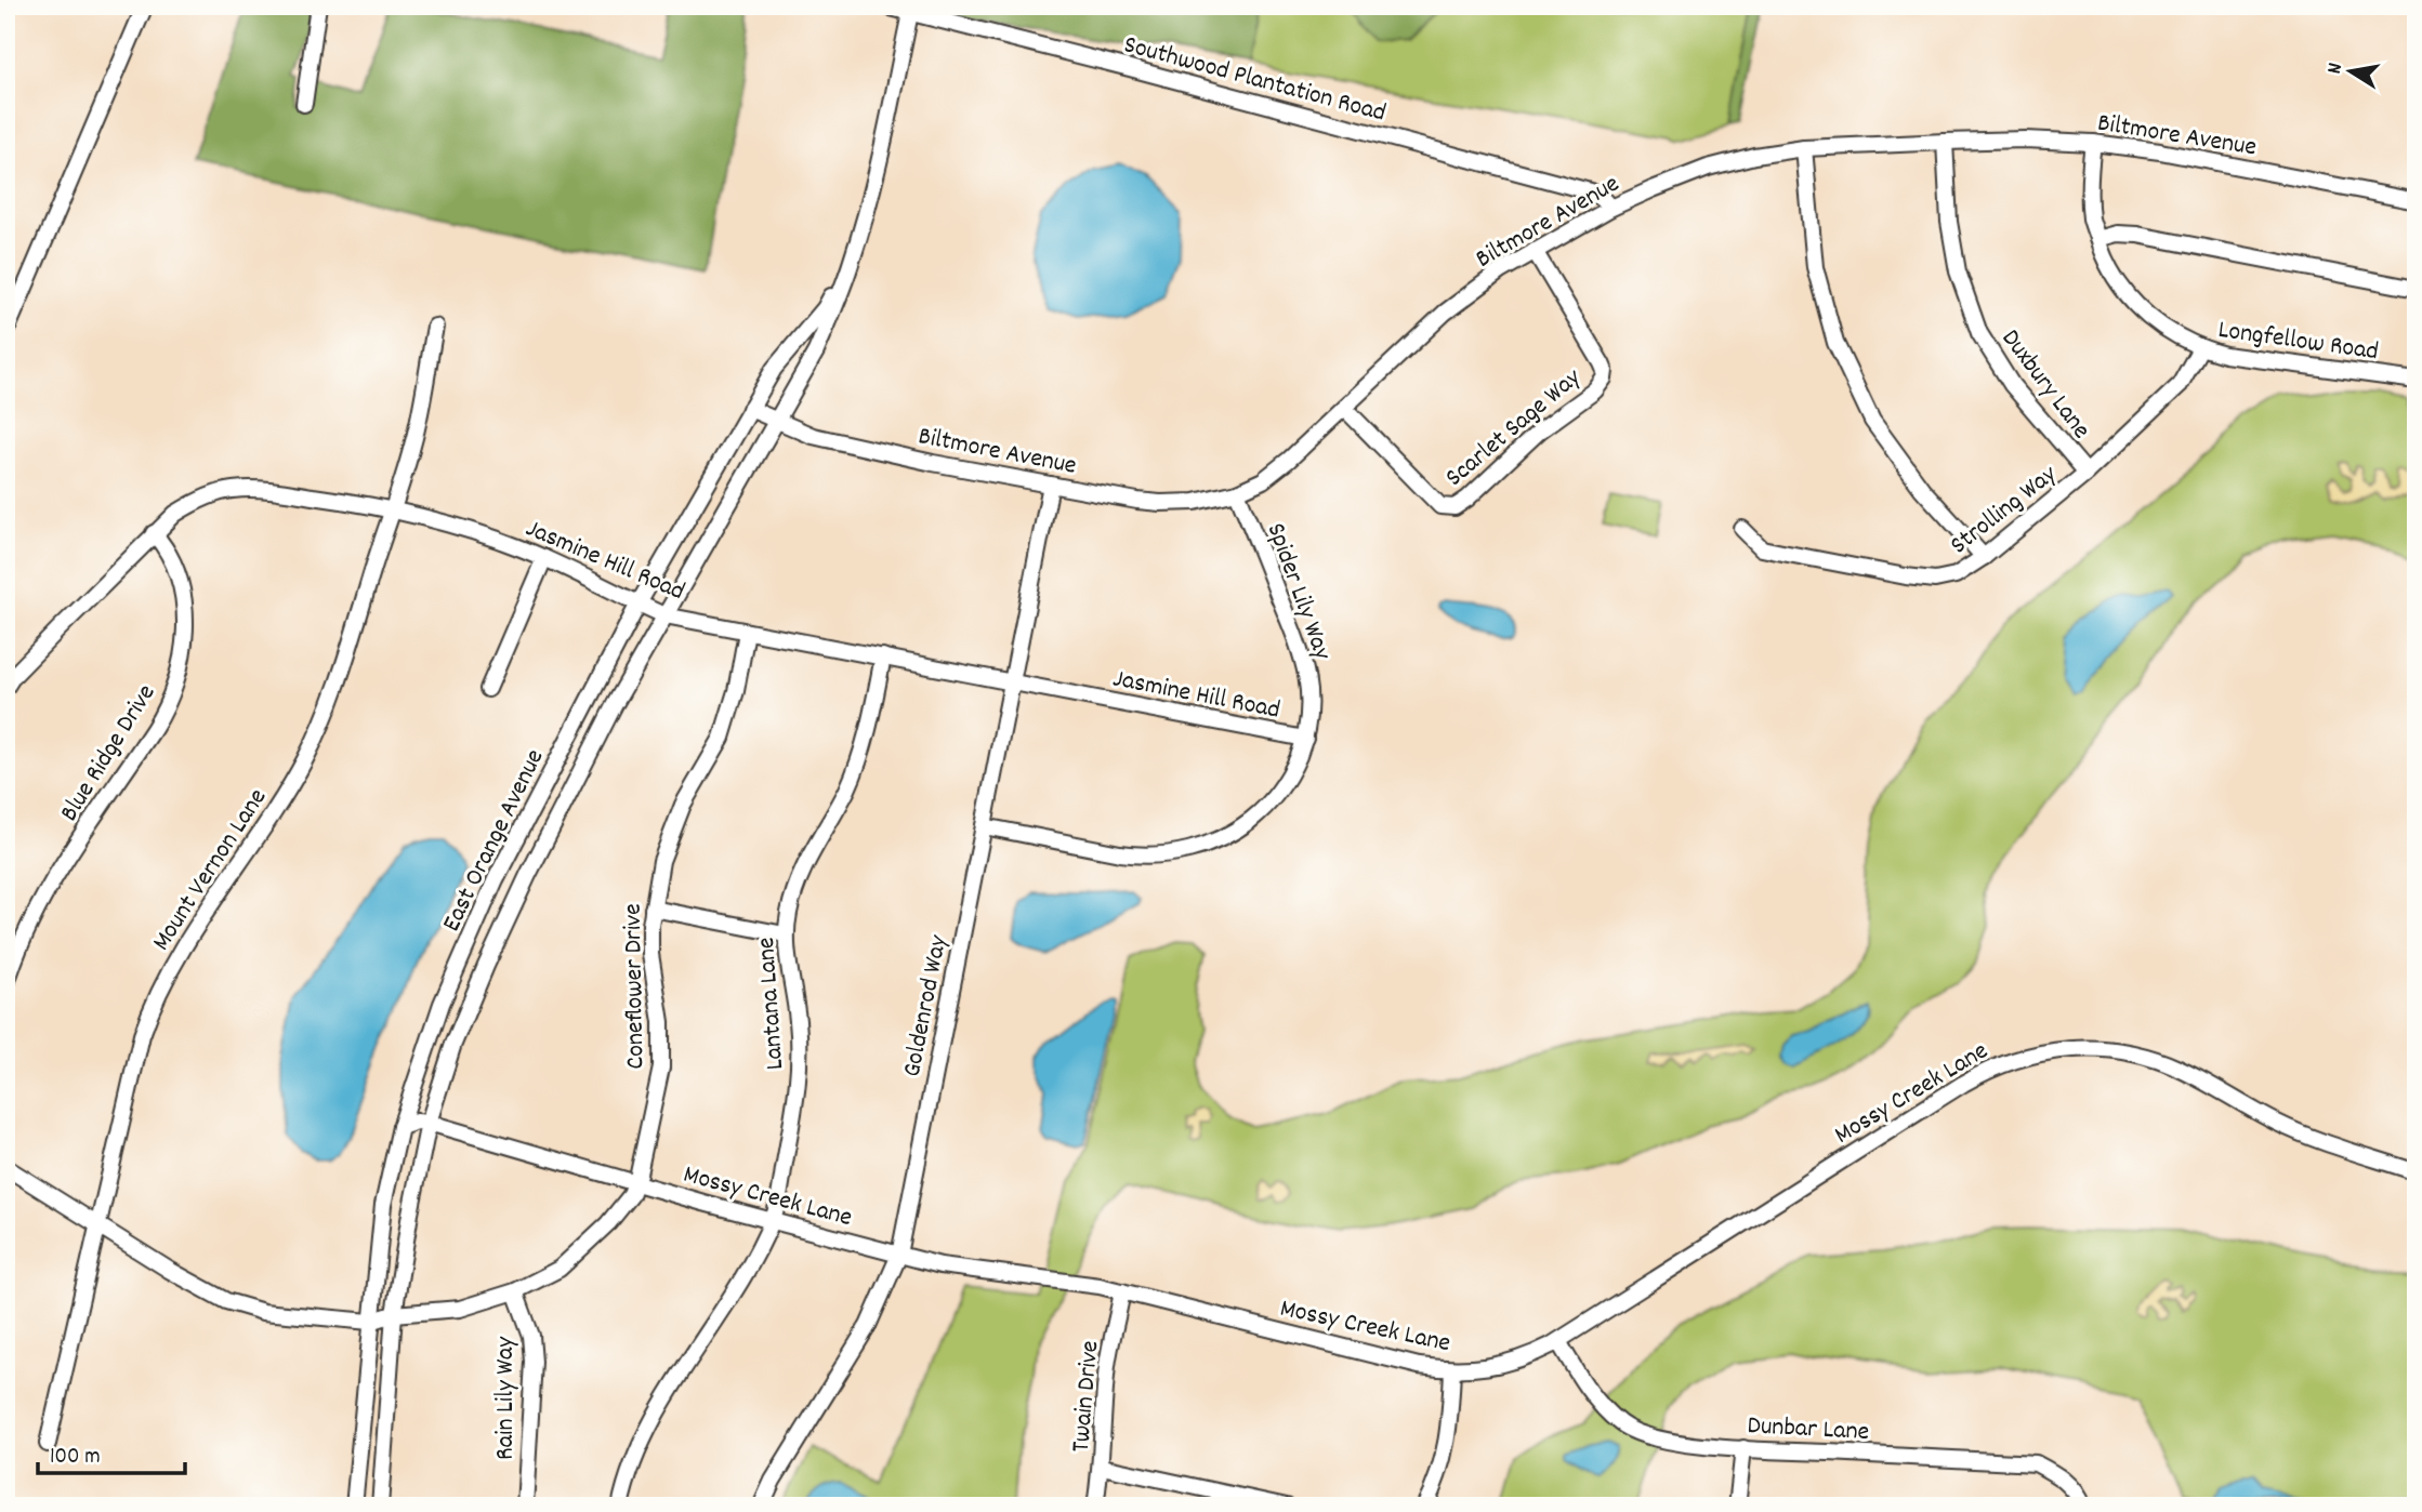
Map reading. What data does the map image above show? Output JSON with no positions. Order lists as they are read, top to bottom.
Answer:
{
  "streets": {
    "street": [
      "Southwood Plantation Road",
      "Biltmore Avenue",
      "Longfellow Road",
      "Duxbury Lane",
      "Scarlet Sage Way",
      "Strolling Way",
      "Jasmine Hill Road",
      "Spider Lily Way",
      "Blue Ridge Drive",
      "East Orange Avenue",
      "Mount Vernon Lane",
      "Coneflower Drive",
      "Lantana Lane",
      "Goldenrod Way",
      "Mossy Creek Lane",
      "Twain Drive",
      "Rain Lily Way",
      "Dunbar Lane"
    ]
  },
  "crossings": [
    ["Southwood Plantation Road", "Biltmore Avenue"],
    ["Southwood Plantation Road", "East Orange Avenue"],
    ["Biltmore Avenue", "Longfellow Road"],
    ["Biltmore Avenue", "Duxbury Lane"],
    ["Biltmore Avenue", "Scarlet Sage Way"],
    ["Biltmore Avenue", "Spider Lily Way"],
    ["Biltmore Avenue", "East Orange Avenue"],
    ["Biltmore Avenue", "Goldenrod Way"],
    ["Longfellow Road", "Strolling Way"],
    ["Duxbury Lane", "Strolling Way"],
    ["Jasmine Hill Road", "Spider Lily Way"],
    ["Jasmine Hill Road", "Blue Ridge Drive"],
    ["Jasmine Hill Road", "East Orange Avenue"],
    ["Jasmine Hill Road", "Mount Vernon Lane"],
    ["Jasmine Hill Road", "Coneflower Drive"],
    ["Jasmine Hill Road", "Lantana Lane"],
    ["Jasmine Hill Road", "Goldenrod Way"],
    ["Spider Lily Way", "Goldenrod Way"],
    ["East Orange Avenue", "Coneflower Drive"],
    ["East Orange Avenue", "Mossy Creek Lane"],
    ["Mount Vernon Lane", "Coneflower Drive"],
    ["Coneflower Drive", "Mossy Creek Lane"],
    ["Coneflower Drive", "Rain Lily Way"],
    ["Lantana Lane", "Mossy Creek Lane"],
    ["Goldenrod Way", "Mossy Creek Lane"],
    ["Mossy Creek Lane", "Twain Drive"],
    ["Mossy Creek Lane", "Dunbar Lane"]
  ],
  "scale_bar": "100 m",
  "north": "left"
}
